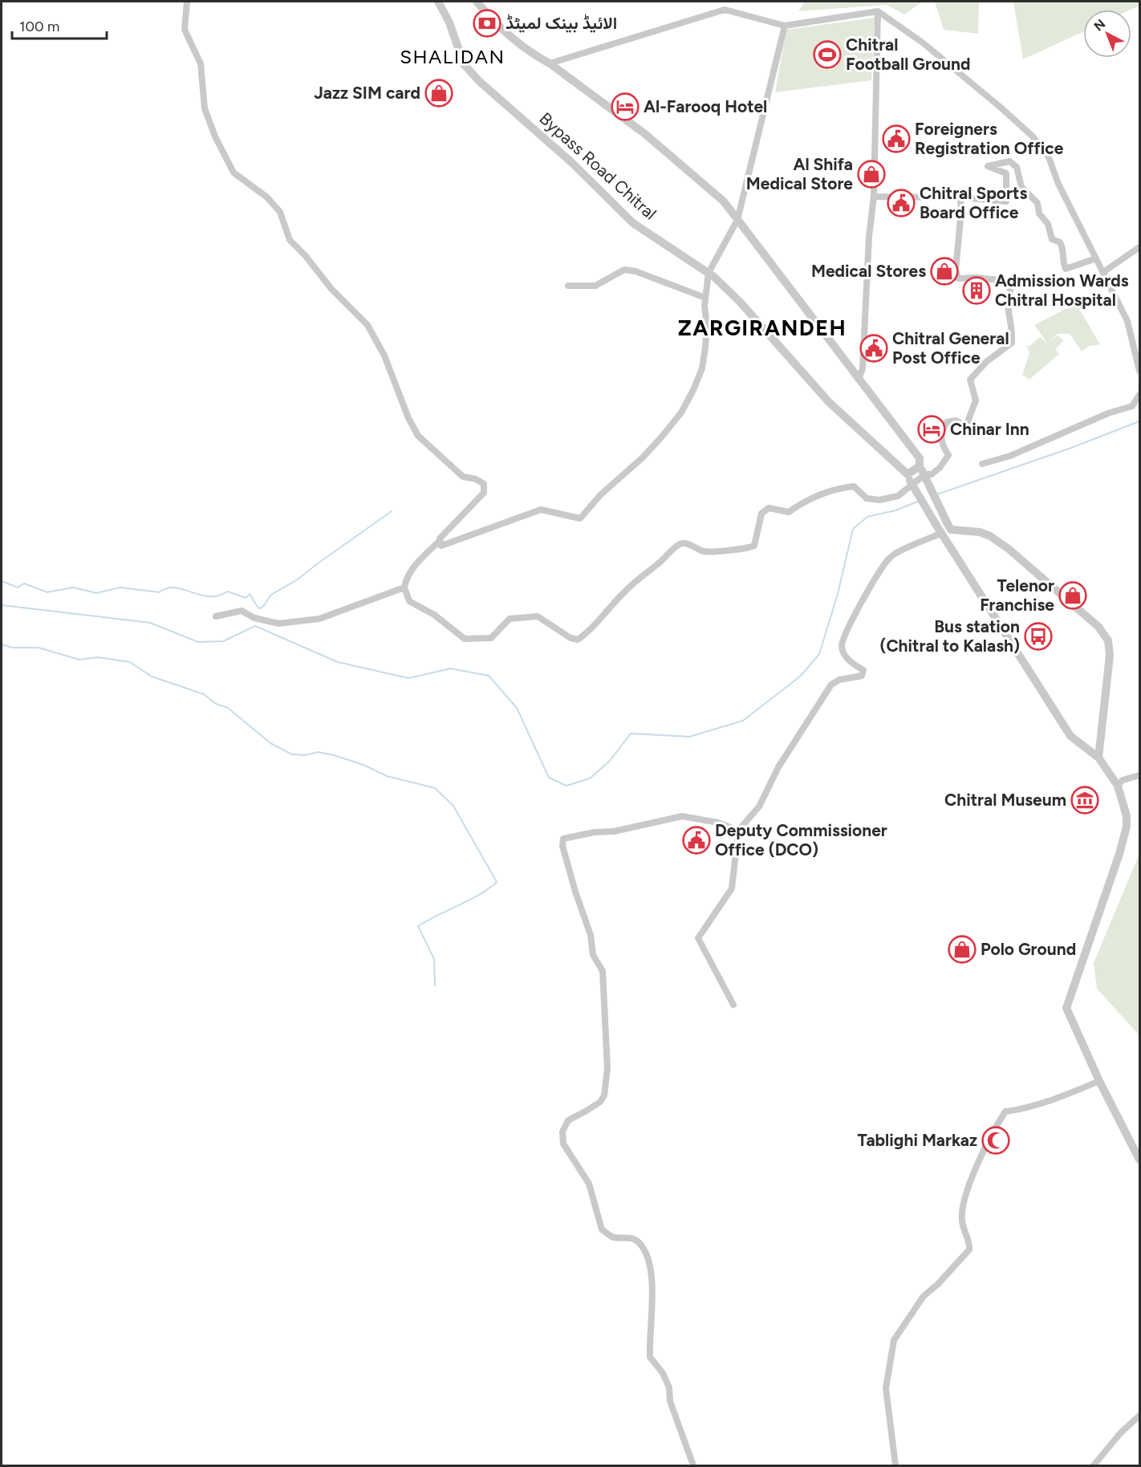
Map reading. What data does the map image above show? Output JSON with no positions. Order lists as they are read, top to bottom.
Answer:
{
  "streets": {
    "street": ["Bypass Road Chitral"]
  },
  "districts": ["SHALIDAN", "ZARGIRANDEH"],
  "places": {
    "bank": ["الائیڈ بینک لمیٹڈ"],
    "sports": ["Chitral Football Ground"],
    "shop": [
      "Jazz SIM card",
      "Al Shifa Medical Store",
      "Medical Stores",
      "Telenor Franchise",
      "Polo Ground"
    ],
    "hotel": ["Al-Farooq Hotel", "Chinar Inn"],
    "public building": [
      "Foreigners Registration Office",
      "Chitral Sports Board Office",
      "Chitral General Post Office",
      "Deputy Commissioner Office (DCO)"
    ],
    "building": ["Admission Wards Chitral Hospital"],
    "bus stop": ["Bus station (Chitral to Kalash)"],
    "museum": ["Chitral Museum"],
    "mosque": ["Tablighi Markaz"]
  },
  "scale_bar": "100 m",
  "north": "top left"
}
